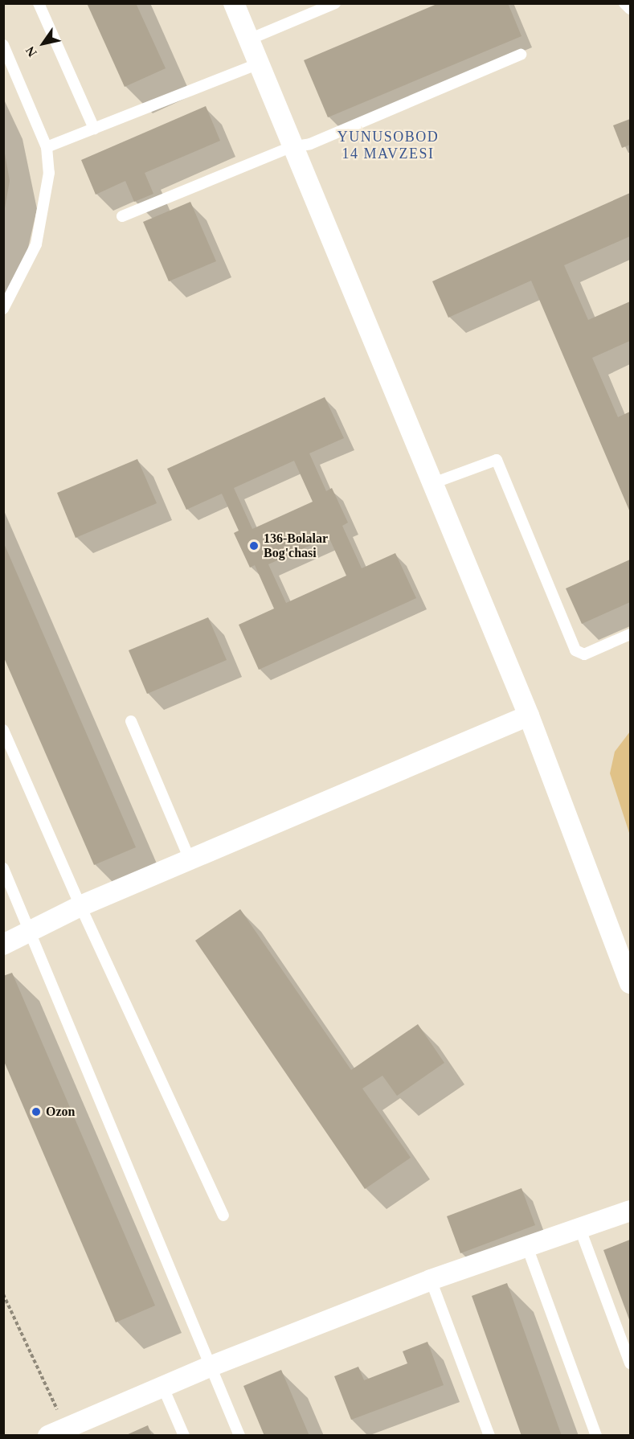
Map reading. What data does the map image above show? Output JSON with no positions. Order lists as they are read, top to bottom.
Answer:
{
  "districts": ["YUNUSOBOD 14 MAVZESI"],
  "places": ["136-Bolalar Bog'chasi", "Ozon"],
  "north": "bottom left"
}
